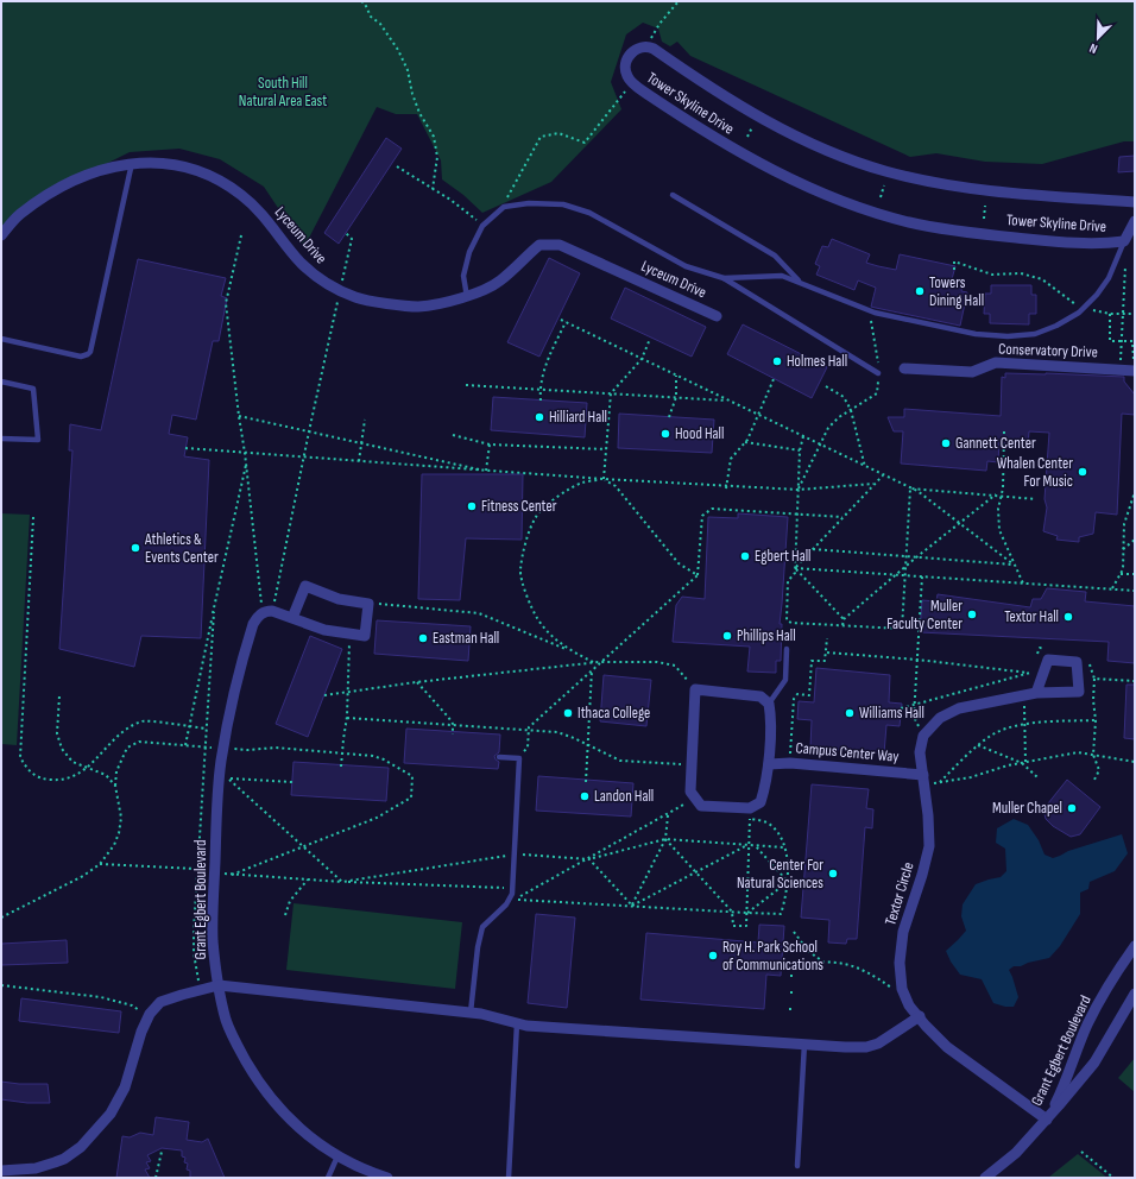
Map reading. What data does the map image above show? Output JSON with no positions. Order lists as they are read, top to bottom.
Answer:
{
  "streets": {
    "street": [
      "Tower Skyline Drive",
      "Lyceum Drive",
      "Conservatory Drive",
      "Campus Center Way",
      "Textor Circle",
      "Grant Egbert Boulevard"
    ]
  },
  "crossings": [
    ["Campus Center Way", "Textor Circle"],
    ["Textor Circle", "Grant Egbert Boulevard"]
  ],
  "parks": ["South Hill Natural Area East"],
  "places": [
    "Towers Dining Hall",
    "Holmes Hall",
    "Hilliard Hall",
    "Hood Hall",
    "Gannett Center",
    "Whalen Center For Music",
    "Fitness Center",
    "Athletics & Events Center",
    "Egbert Hall",
    "Muller Faculty Center",
    "Textor Hall",
    "Phillips Hall",
    "Eastman Hall",
    "Ithaca College",
    "Williams Hall",
    "Landon Hall",
    "Muller Chapel",
    "Center For Natural Sciences",
    "Roy H. Park School of Communications"
  ],
  "north": "bottom left"
}
